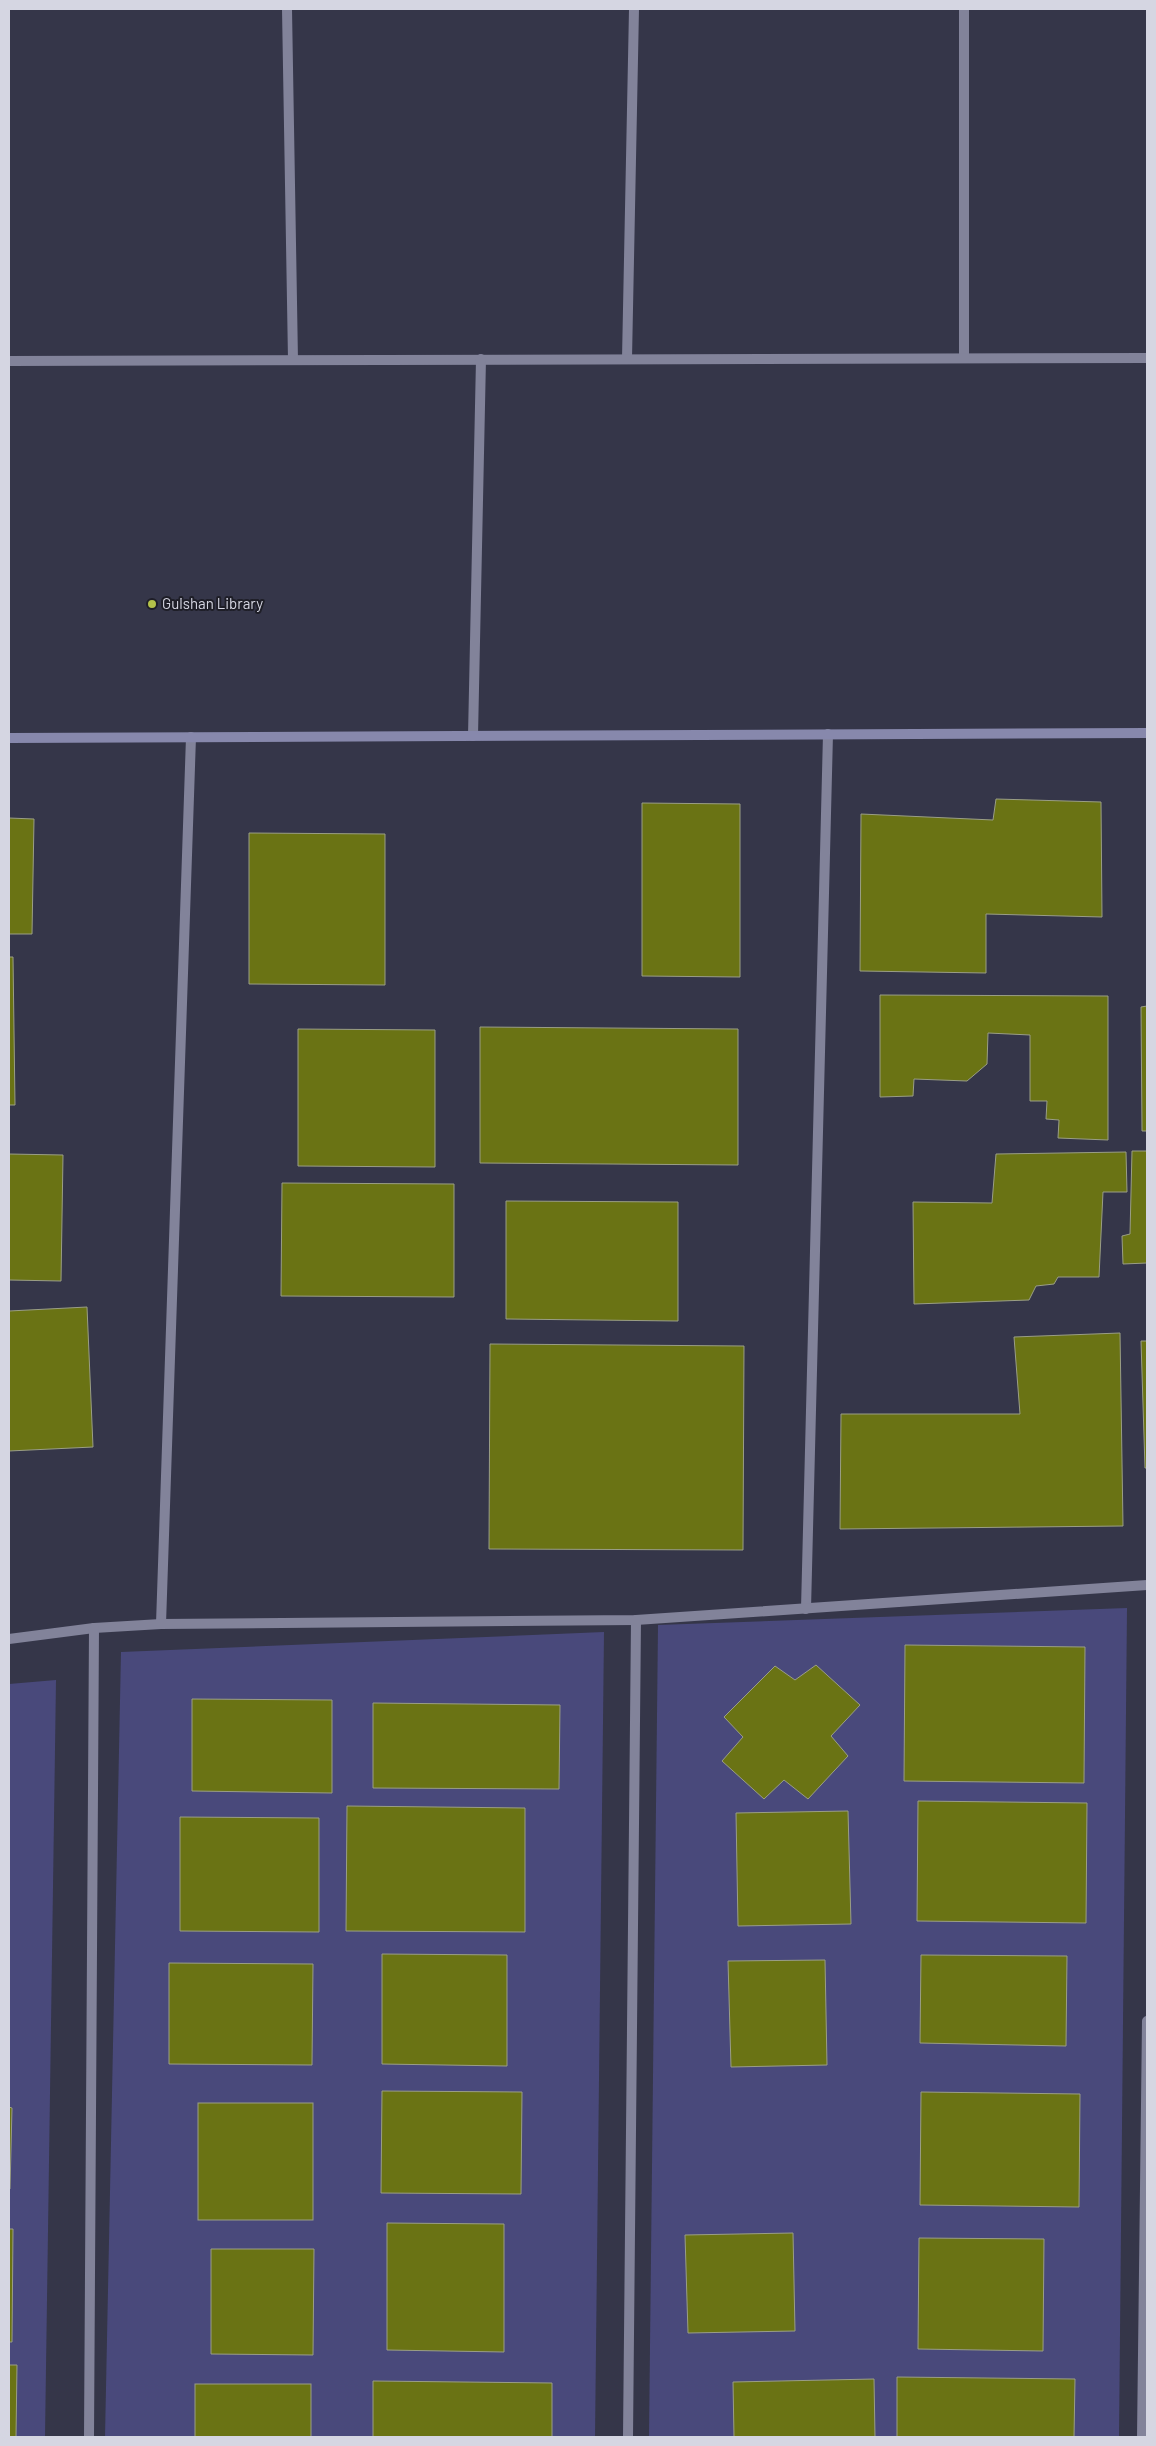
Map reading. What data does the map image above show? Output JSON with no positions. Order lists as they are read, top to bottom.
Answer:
{
  "places": ["Gulshan Library"]
}
